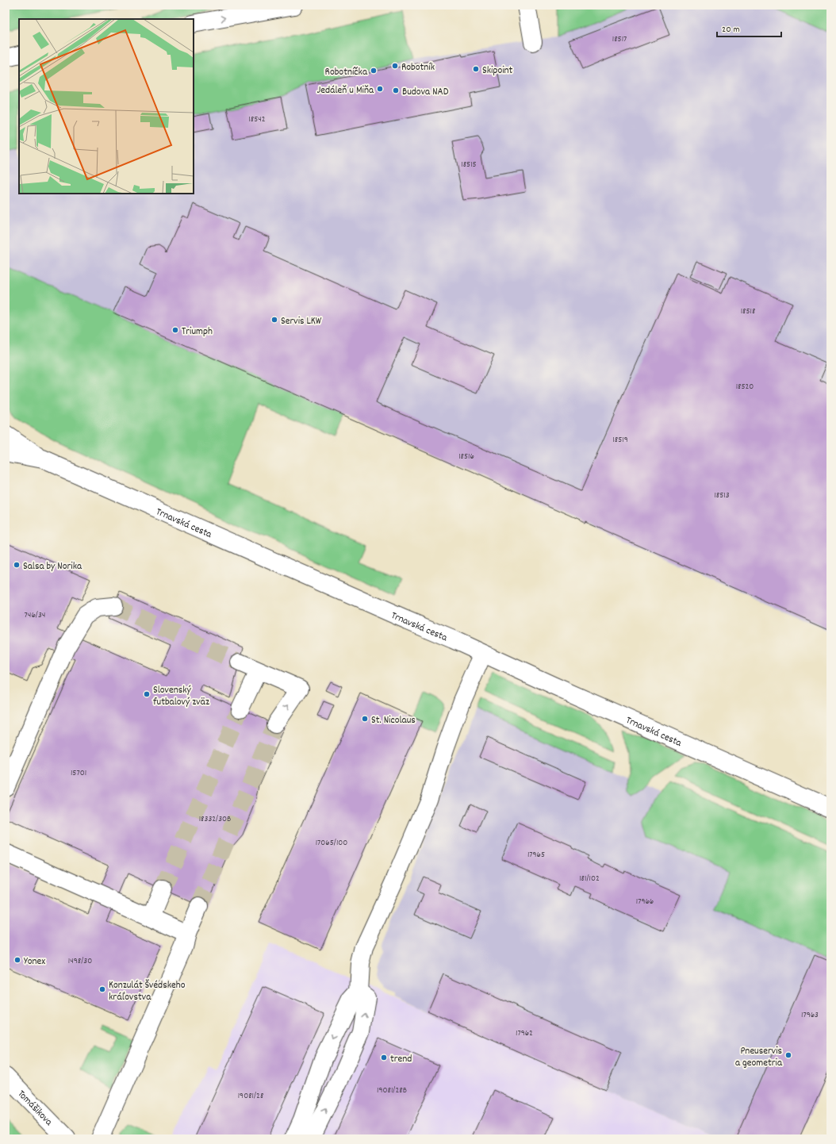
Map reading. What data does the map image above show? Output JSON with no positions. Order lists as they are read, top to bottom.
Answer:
{
  "streets": {
    "main road": ["Trnavská cesta", "Tomášikova"]
  },
  "places": [
    "Robotník",
    "Skipoint",
    "Robotníčka",
    "Jedáleň u Miňa",
    "Budova NAD",
    "Servis LKW",
    "Triumph",
    "Salsa by Norika",
    "Slovenský futbalový zväz",
    "St. Nicolaus",
    "Yonex",
    "Konzulát Švédskeho kráľovstva",
    "Pneuservis a geometria",
    "trend"
  ],
  "house_numbers": [
    "18517",
    "18542",
    "18515",
    "18518",
    "18520",
    "18519",
    "18516",
    "18513",
    "746/34",
    "15701",
    "18332/30B",
    "17065/100",
    "17965",
    "181/102",
    "17966",
    "1498/30",
    "17963",
    "17962",
    "19081/28B",
    "19081/28"
  ],
  "scale_bar": "20 m"
}
